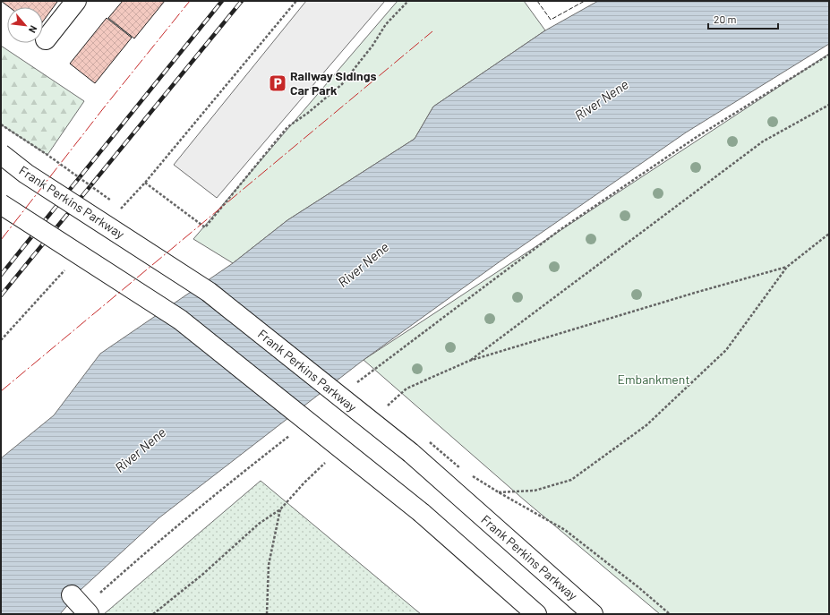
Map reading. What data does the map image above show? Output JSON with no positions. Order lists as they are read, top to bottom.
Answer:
{
  "streets": {
    "main road": ["Frank Perkins Parkway"]
  },
  "water": ["River Nene"],
  "parks": ["Embankment"],
  "places": {
    "parking": ["Railway Sidings Car Park"]
  },
  "scale_bar": "20 m",
  "north": "bottom right"
}
